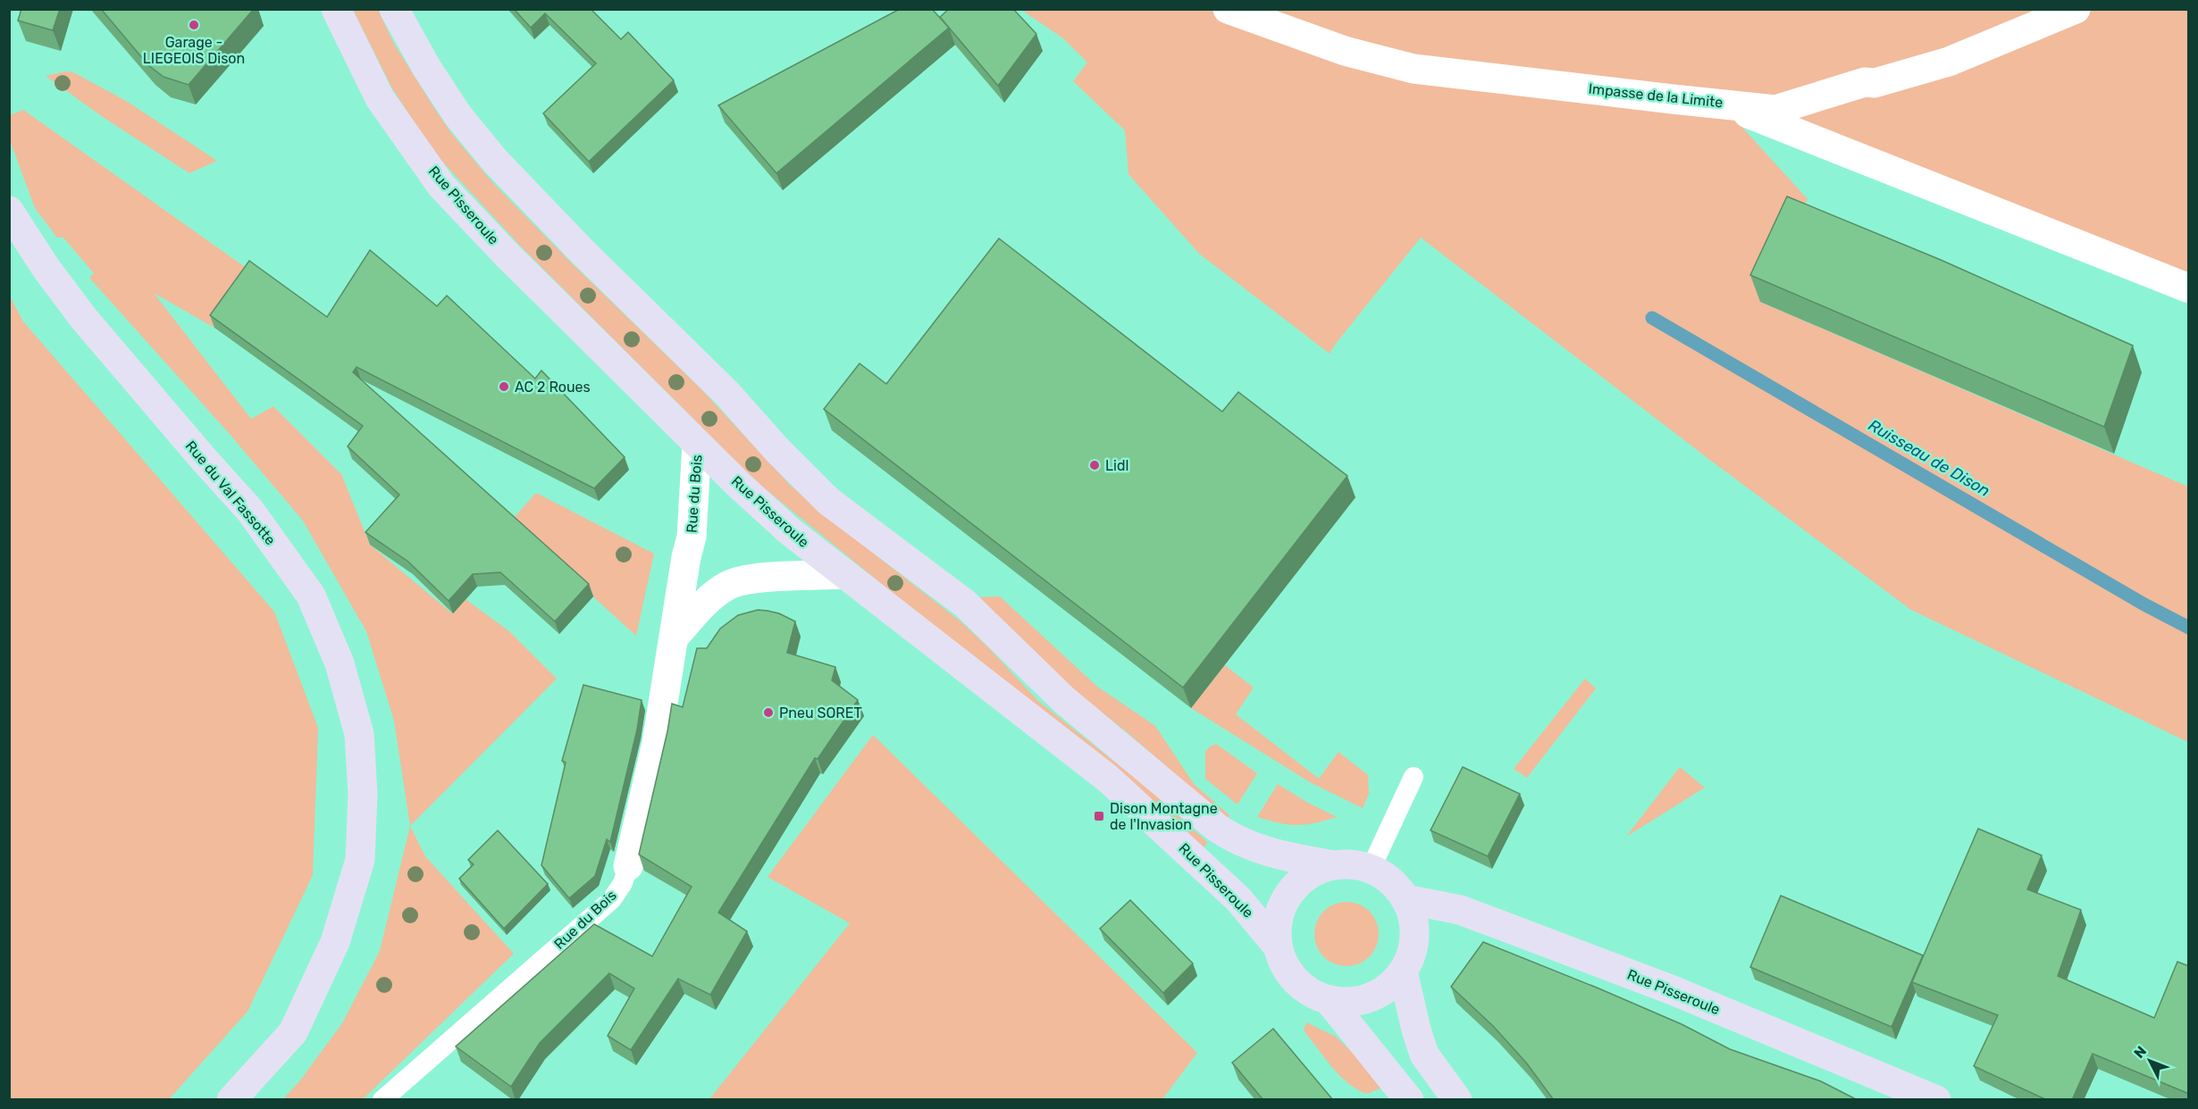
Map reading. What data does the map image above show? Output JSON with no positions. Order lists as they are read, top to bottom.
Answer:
{
  "streets": {
    "main road": ["Rue Pisseroule", "Rue du Val Fassotte"],
    "street": ["Impasse de la Limite", "Rue du Bois"]
  },
  "crossings": [
    ["Rue Pisseroule", "Rue du Bois"]
  ],
  "water": ["Ruisseau de Dison"],
  "places": {
    "other": [
      "Garage - LIEGEOIS Dison",
      "AC 2 Roues",
      "Lidl",
      "Pneu SORET"
    ],
    "transit": ["Dison Montagne de l'Invasion"]
  },
  "north": "top left"
}
